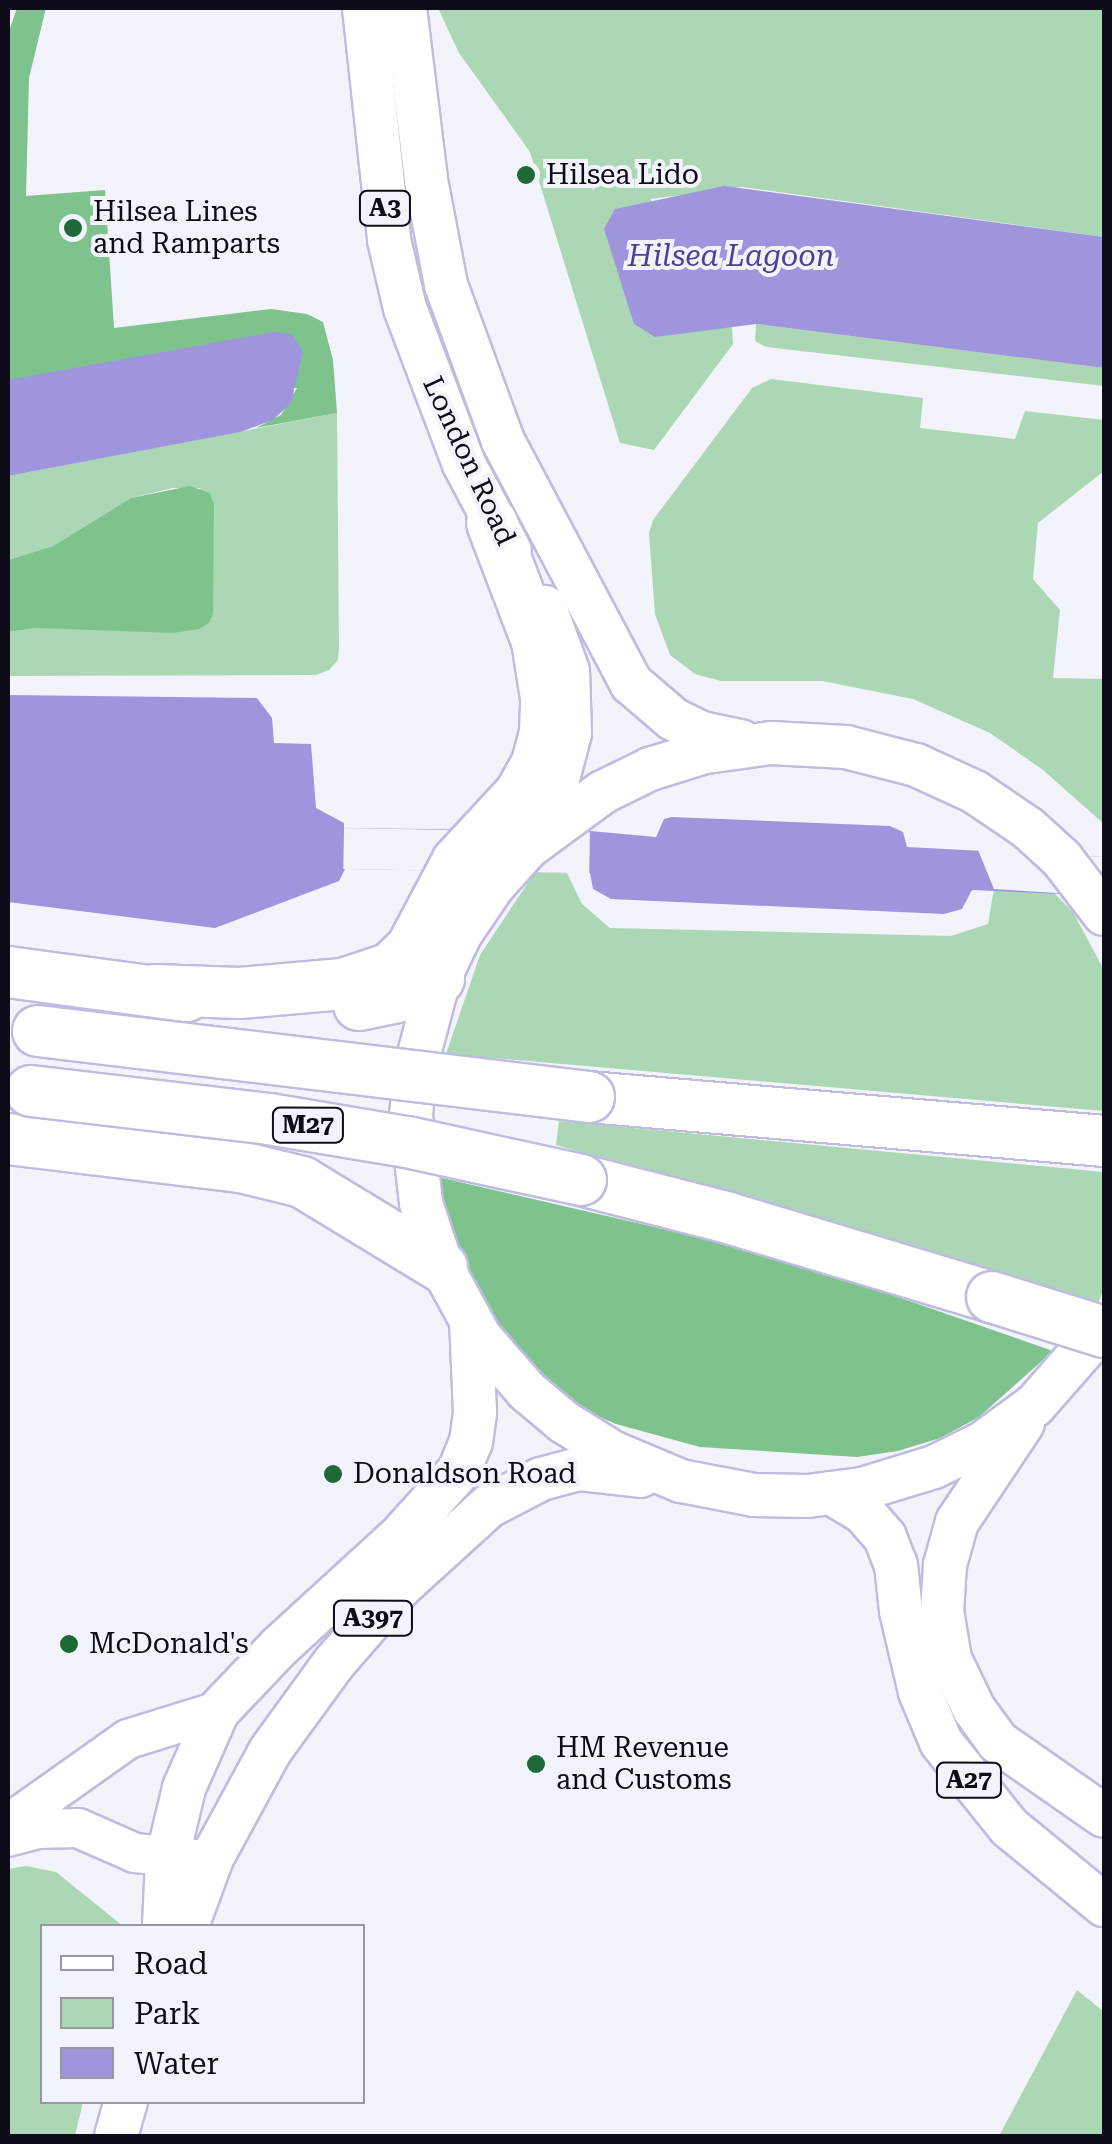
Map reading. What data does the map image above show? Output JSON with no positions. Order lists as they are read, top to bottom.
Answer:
{
  "streets": {
    "highway": ["M27"],
    "main road": [
      "A3",
      "London Road",
      "A397",
      "A27"
    ]
  },
  "water": ["Hilsea Lagoon"],
  "places": [
    "Hilsea Lido",
    "Hilsea Lines and Ramparts",
    "Donaldson Road",
    "McDonald's",
    "HM Revenue and Customs"
  ],
  "legend": ["Road", "Park", "Water"]
}
